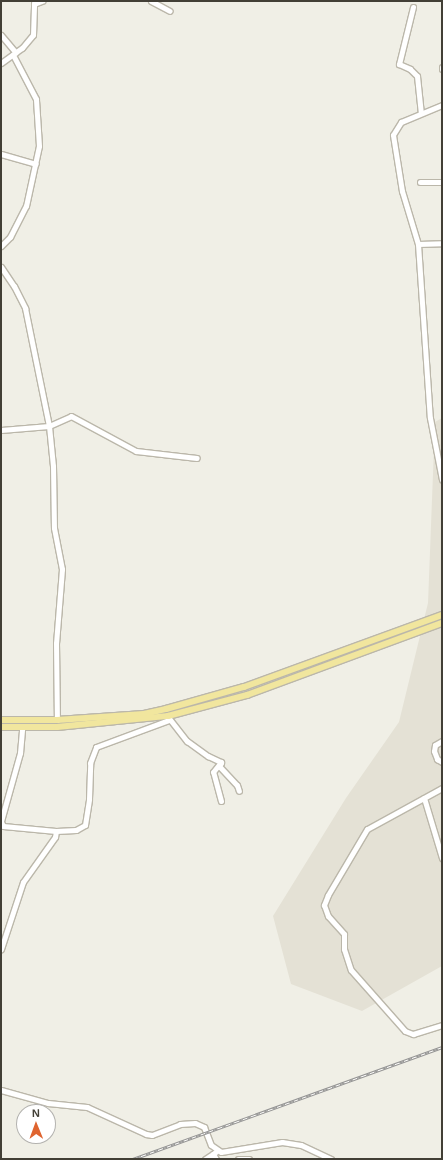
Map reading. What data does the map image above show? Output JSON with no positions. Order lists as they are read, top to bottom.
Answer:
{
  "north": "top"
}
